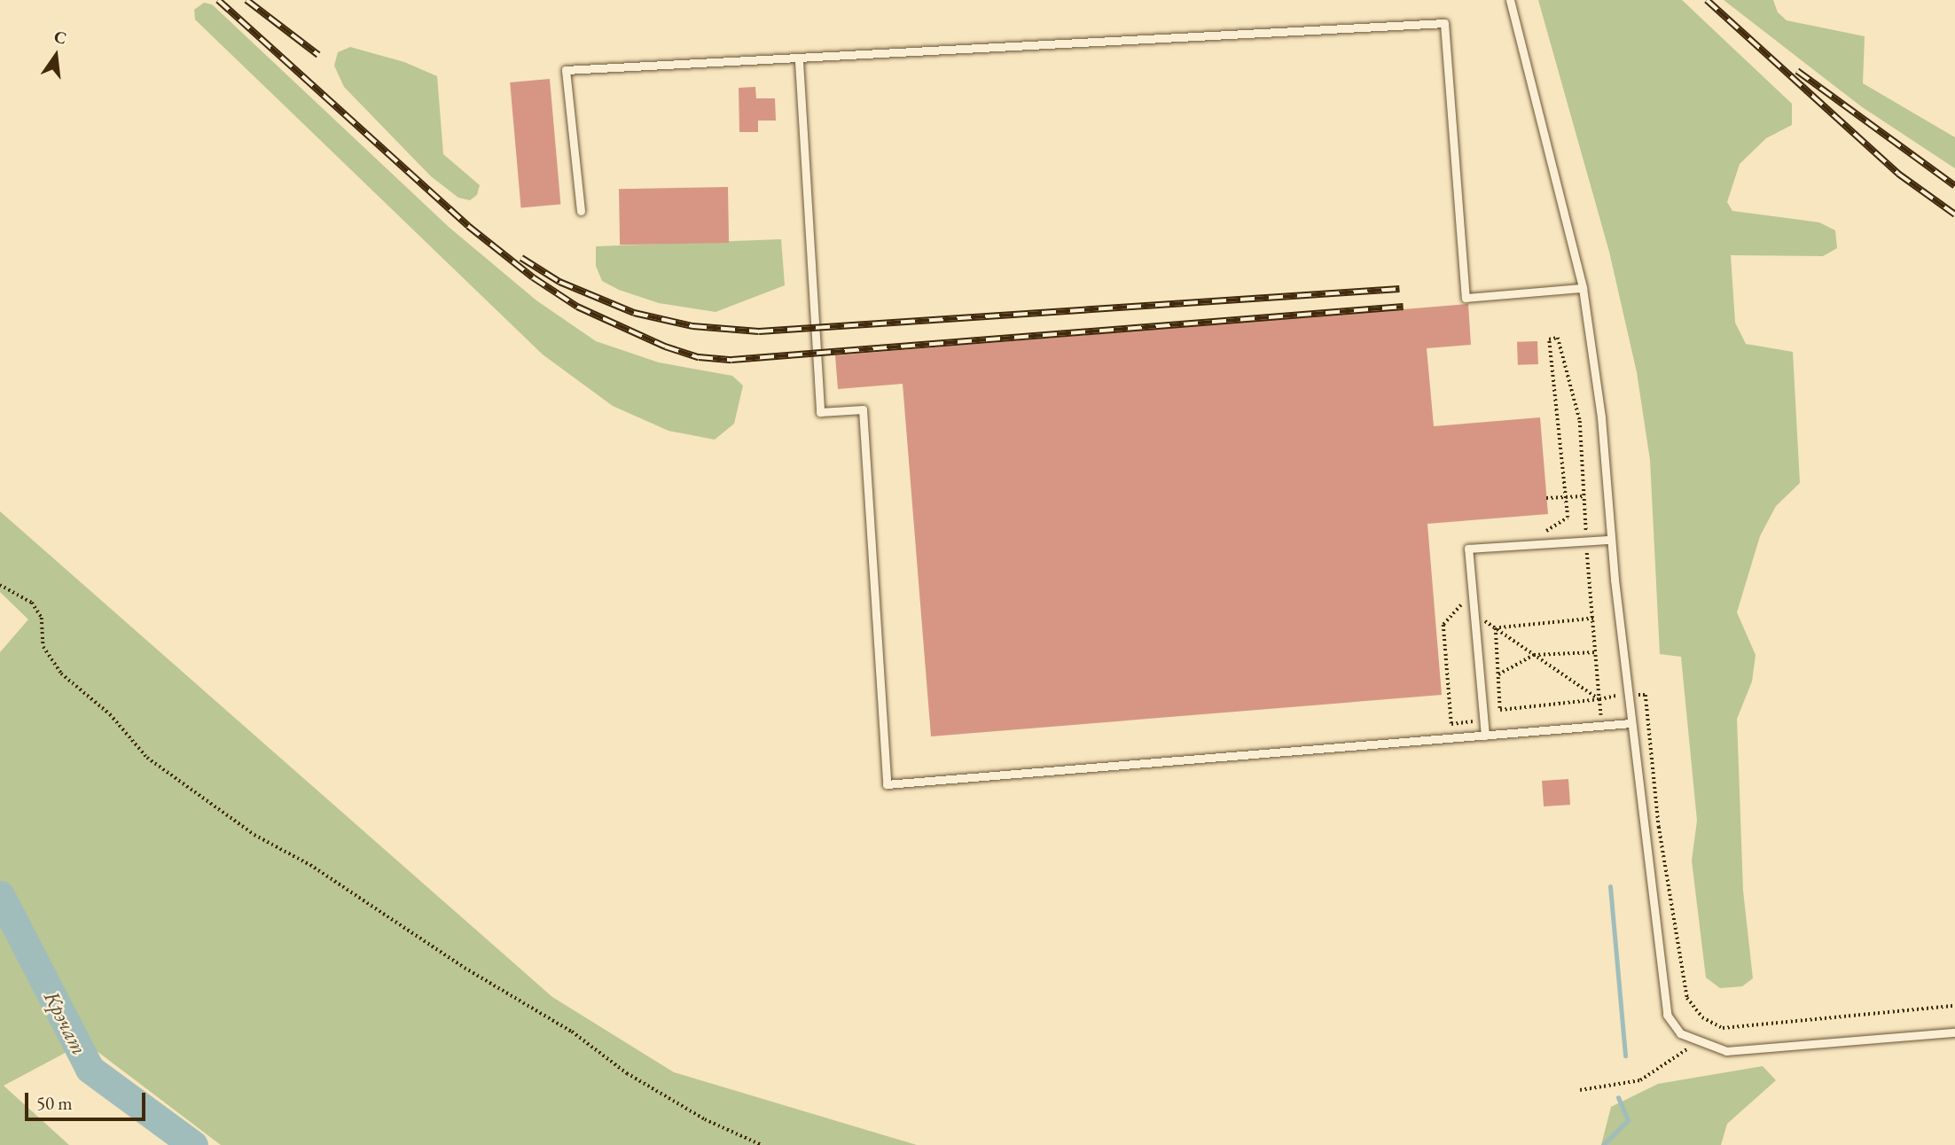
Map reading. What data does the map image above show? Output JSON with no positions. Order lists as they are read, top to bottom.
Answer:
{
  "water": ["Крэчат"],
  "scale_bar": "50 m",
  "north": "top"
}
